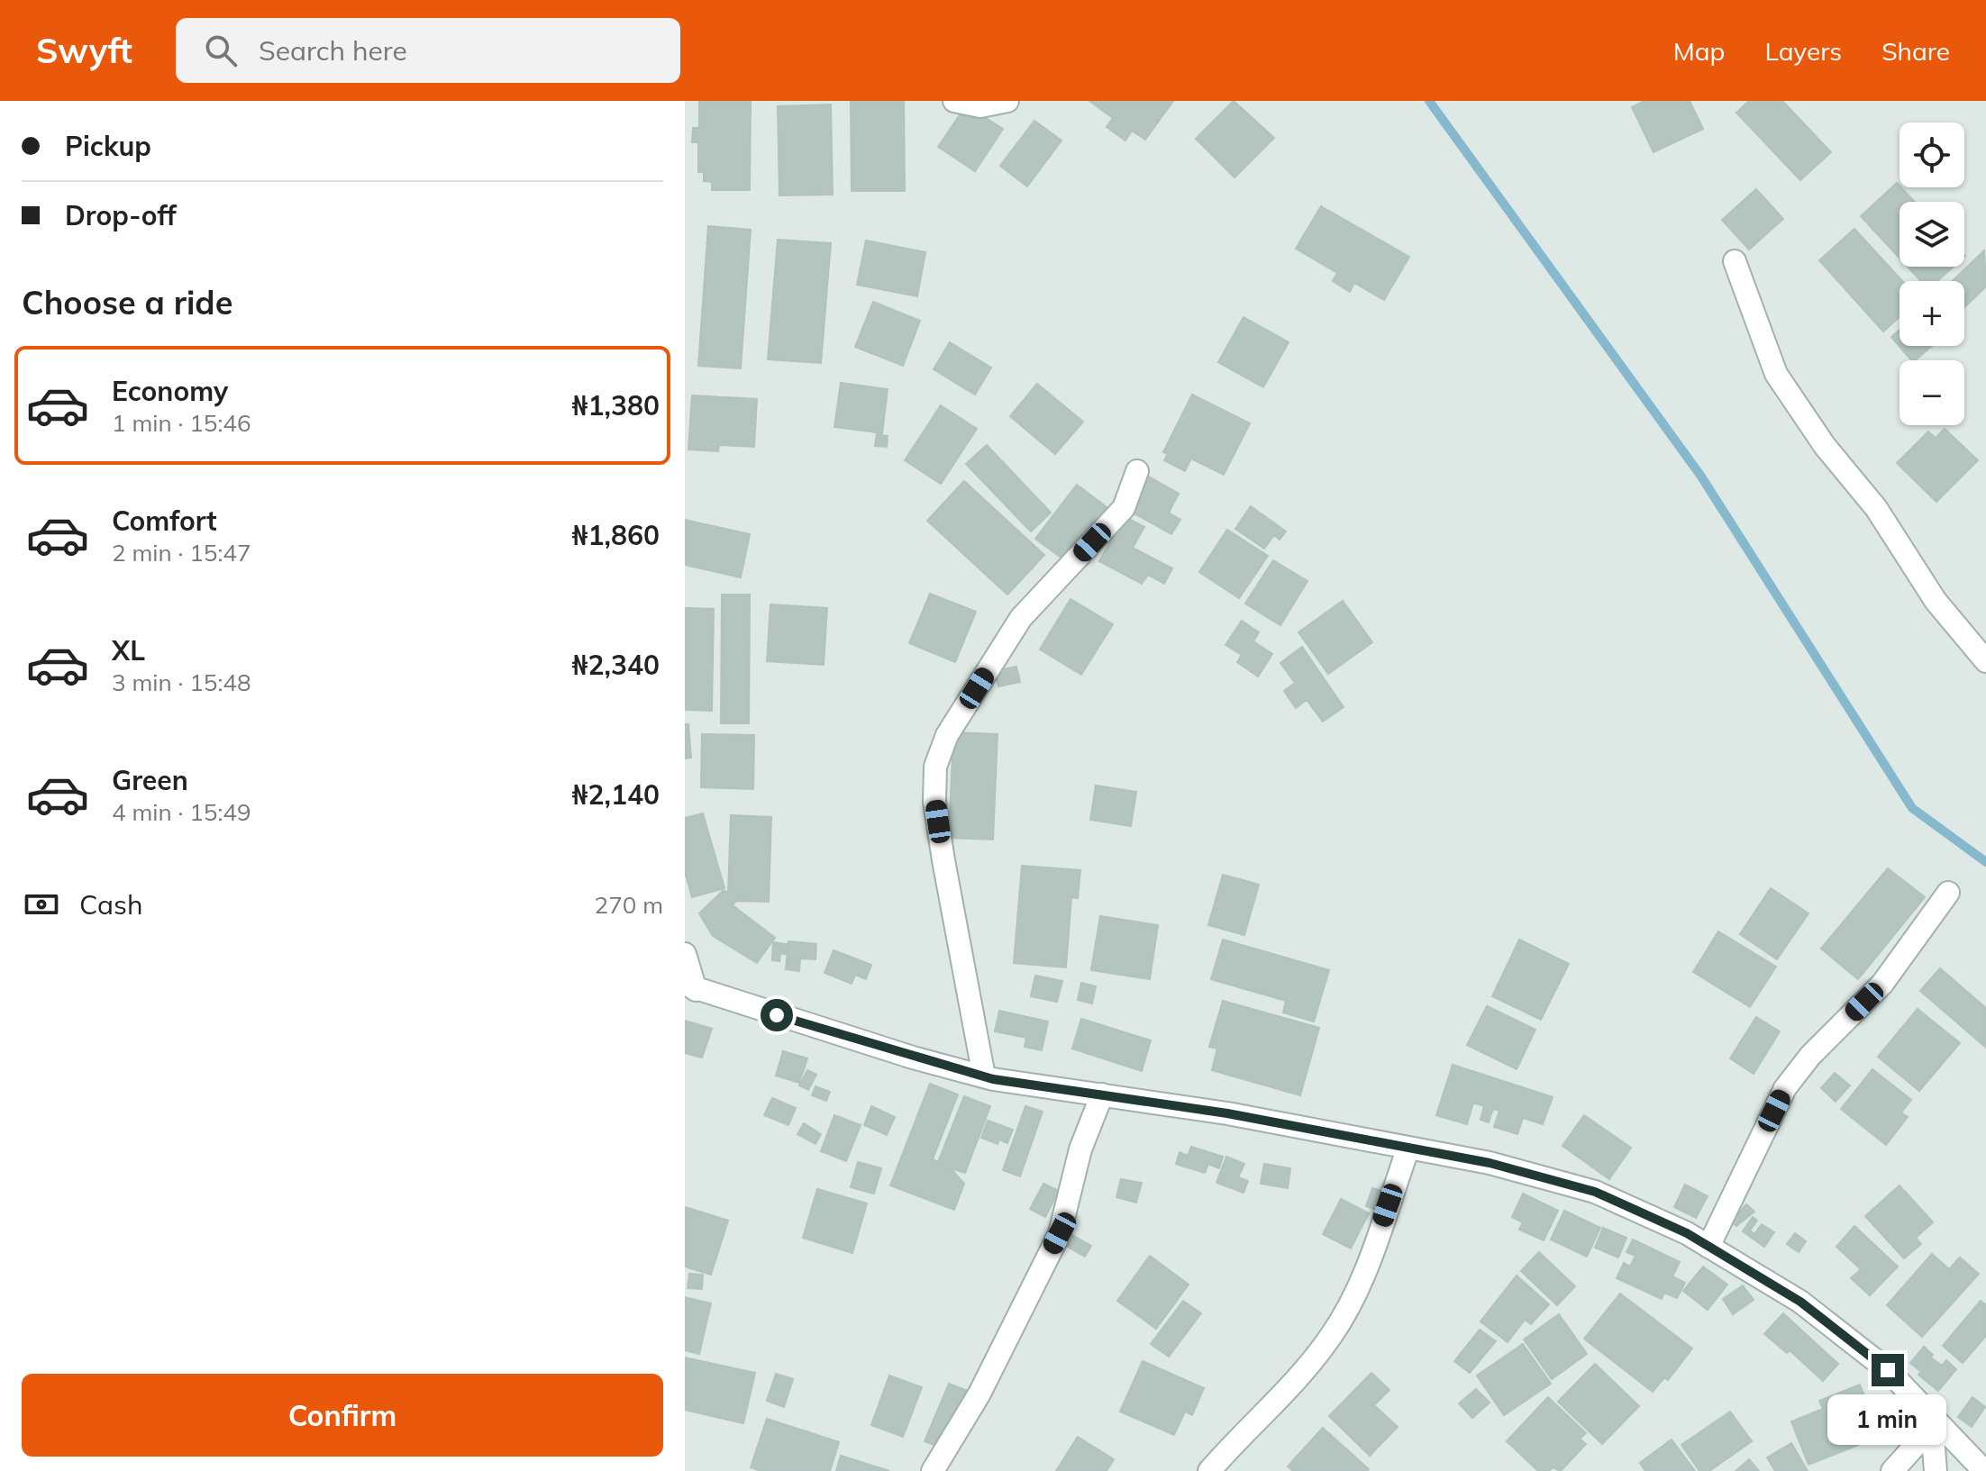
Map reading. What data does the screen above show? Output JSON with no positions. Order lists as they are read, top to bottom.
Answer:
{
  "page": {
    "header": "Swyft",
    "search": "Search here",
    "nav": ["Map", "Layers", "Share"],
    "banner": ["Pickup", "Drop-off"],
    "map_buttons": ["+", "−"],
    "heading": "Choose a ride",
    "list": [
      {
        "name": "Economy",
        "note": "1 min · 15:46",
        "value": "₦1,380"
      },
      {
        "name": "Comfort",
        "note": "2 min · 15:47",
        "value": "₦1,860"
      },
      {
        "name": "XL",
        "note": "3 min · 15:48",
        "value": "₦2,340"
      },
      {
        "name": "Green",
        "note": "4 min · 15:49",
        "value": "₦2,140"
      }
    ],
    "pay": ["Cash", "270 m"],
    "buttons": "Confirm",
    "bubble": "1 min"
  }
}
